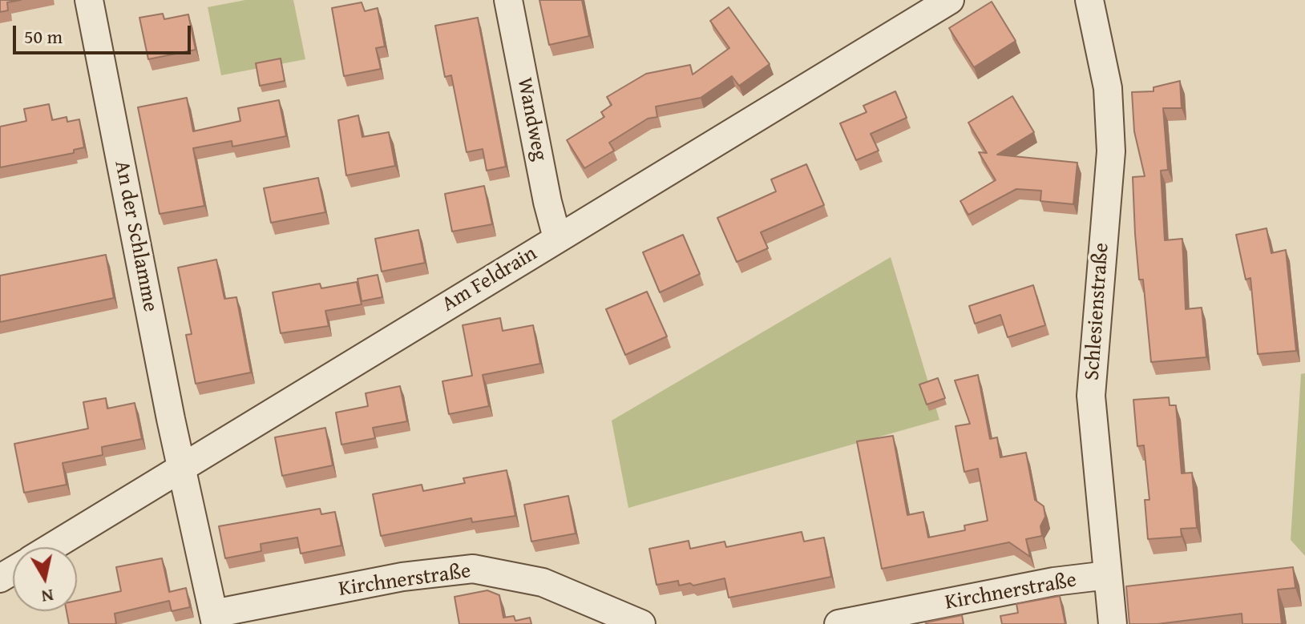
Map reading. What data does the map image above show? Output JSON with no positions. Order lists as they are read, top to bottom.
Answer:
{
  "streets": {
    "street": [
      "Wandweg",
      "An der Schlamme",
      "Am Feldrain",
      "Schlesienstraße",
      "Kirchnerstraße"
    ]
  },
  "crossings": [
    ["Wandweg", "Am Feldrain"],
    ["An der Schlamme", "Am Feldrain"],
    ["An der Schlamme", "Kirchnerstraße"],
    ["Am Feldrain", "Kirchnerstraße"],
    ["Schlesienstraße", "Kirchnerstraße"]
  ],
  "scale_bar": "50 m",
  "north": "bottom"
}
